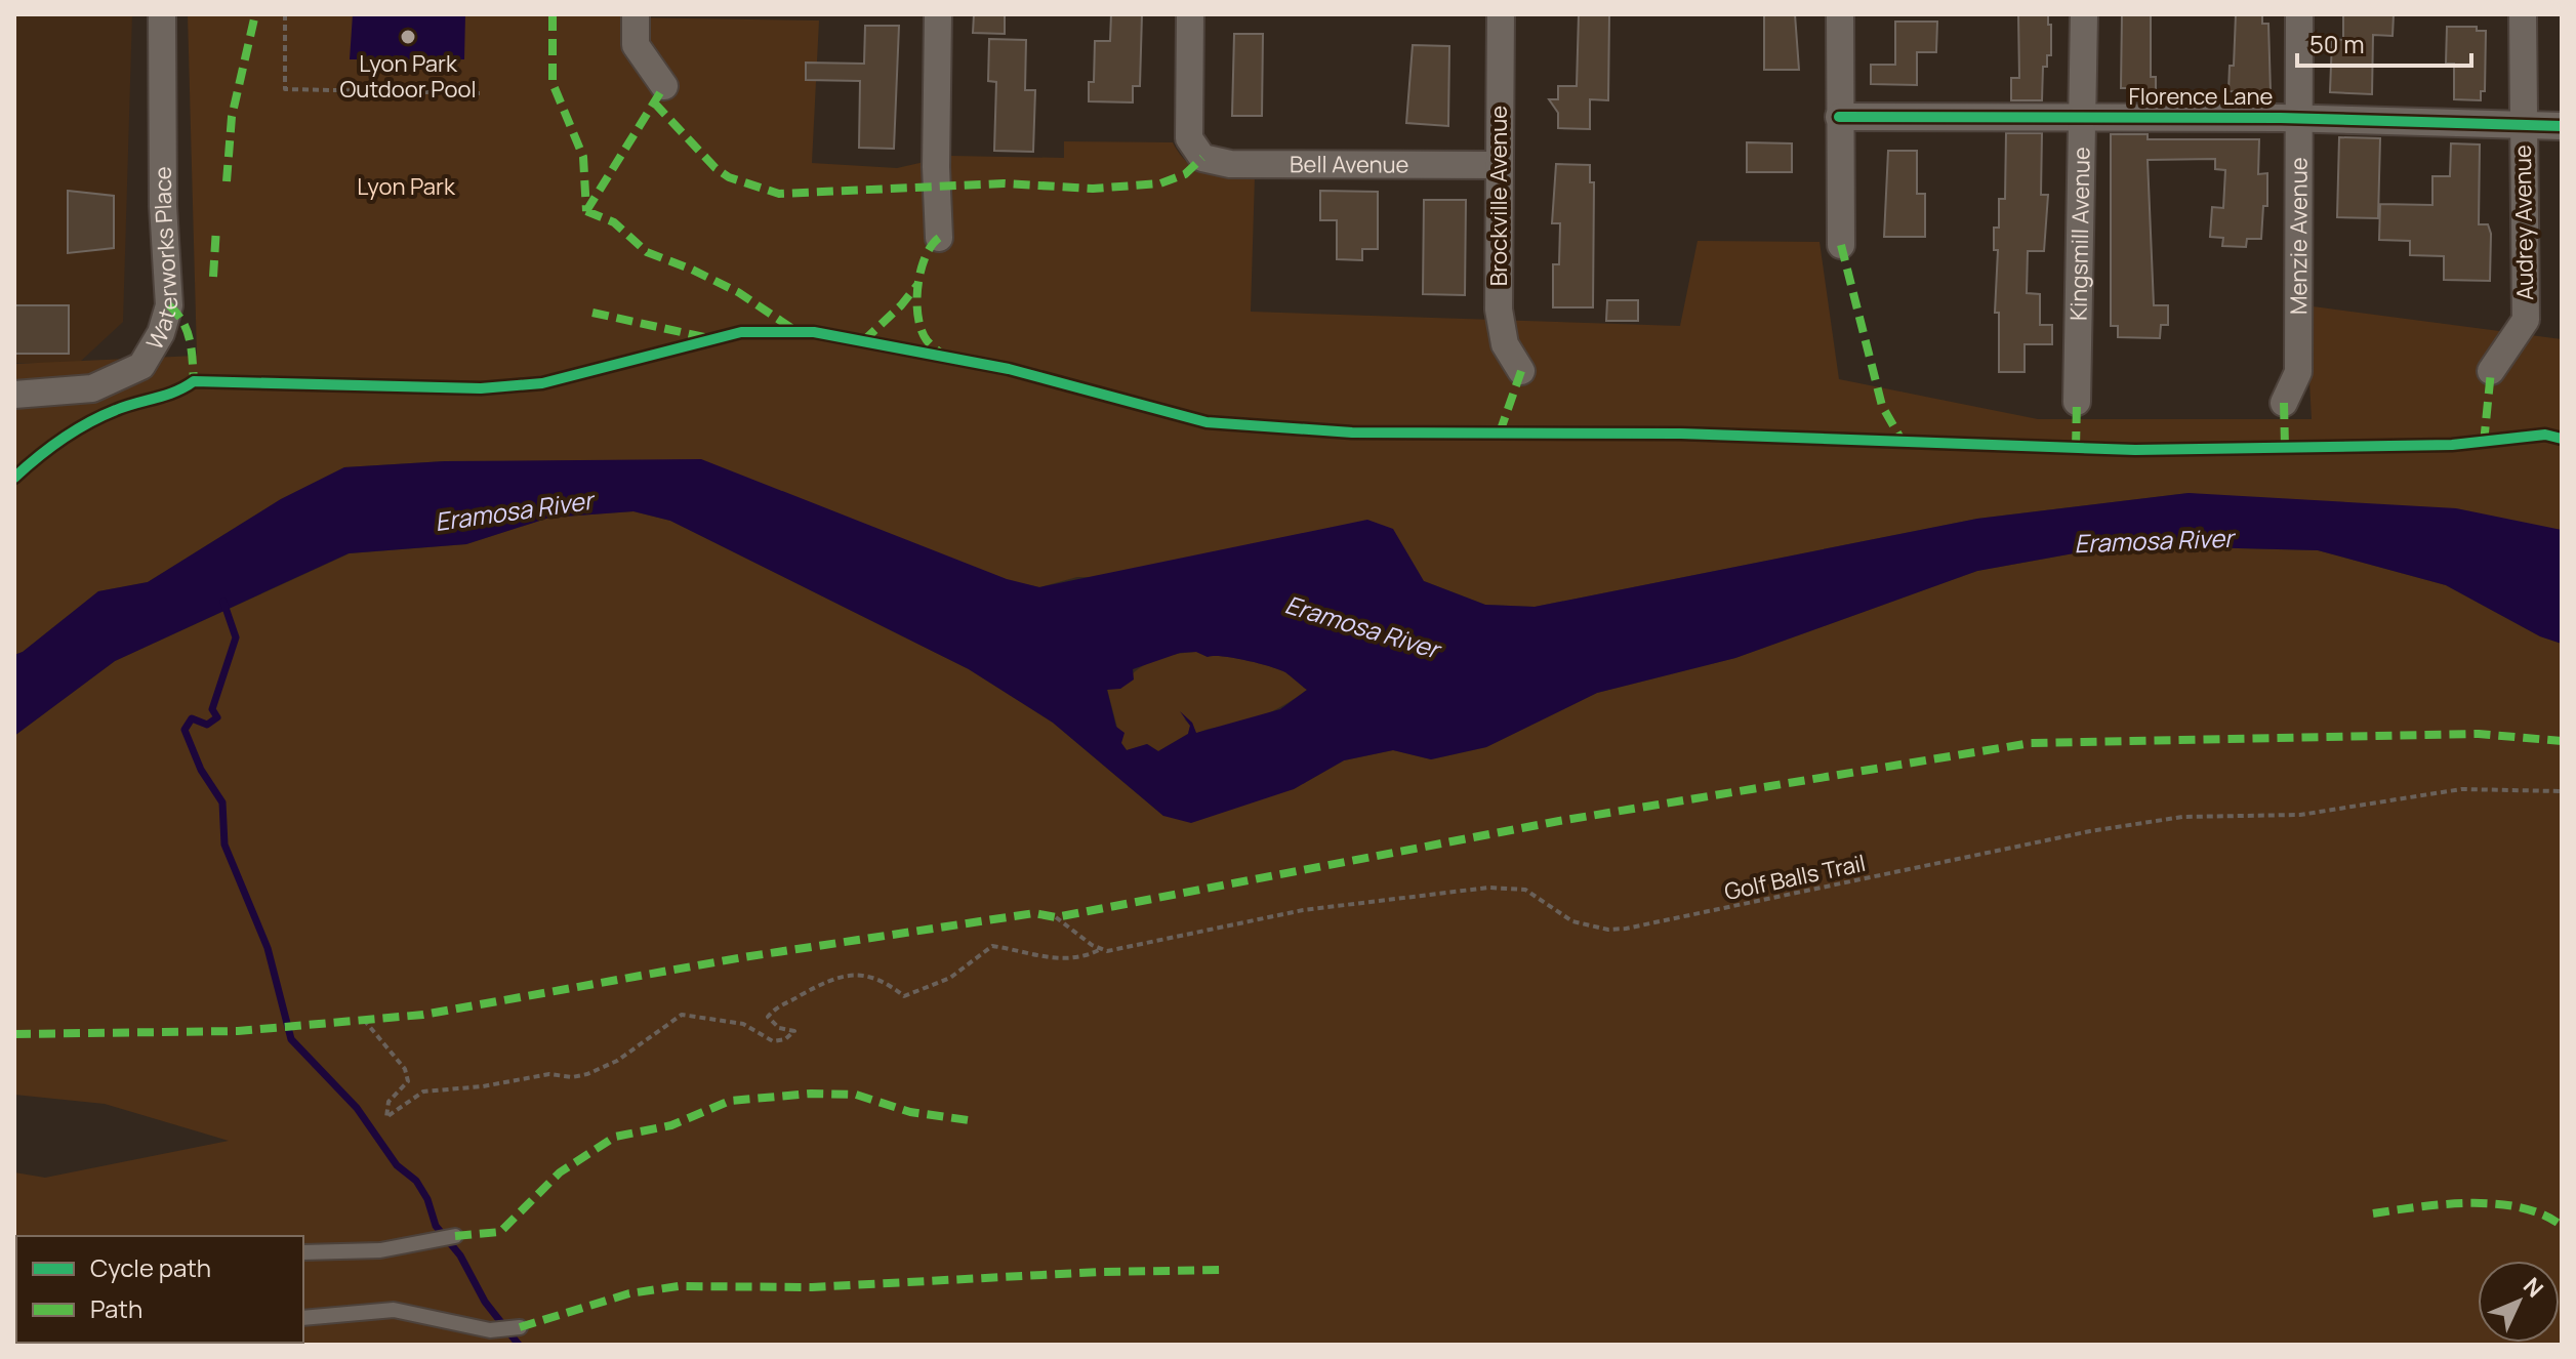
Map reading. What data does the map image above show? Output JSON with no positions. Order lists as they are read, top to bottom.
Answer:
{
  "streets": {
    "street": [
      "Florence Lane",
      "Bell Avenue",
      "Brockville Avenue",
      "Audrey Avenue",
      "Kingsmill Avenue",
      "Menzie Avenue",
      "Waterworks Place"
    ],
    "path": ["Golf Balls Trail"]
  },
  "crossings": [
    ["Florence Lane", "Audrey Avenue"],
    ["Florence Lane", "Kingsmill Avenue"],
    ["Florence Lane", "Menzie Avenue"],
    ["Bell Avenue", "Brockville Avenue"]
  ],
  "water": ["Eramosa River"],
  "parks": ["Lyon Park"],
  "places": ["Lyon Park Outdoor Pool"],
  "legend": ["Cycle path", "Path"],
  "scale_bar": "50 m",
  "north": "top right"
}
